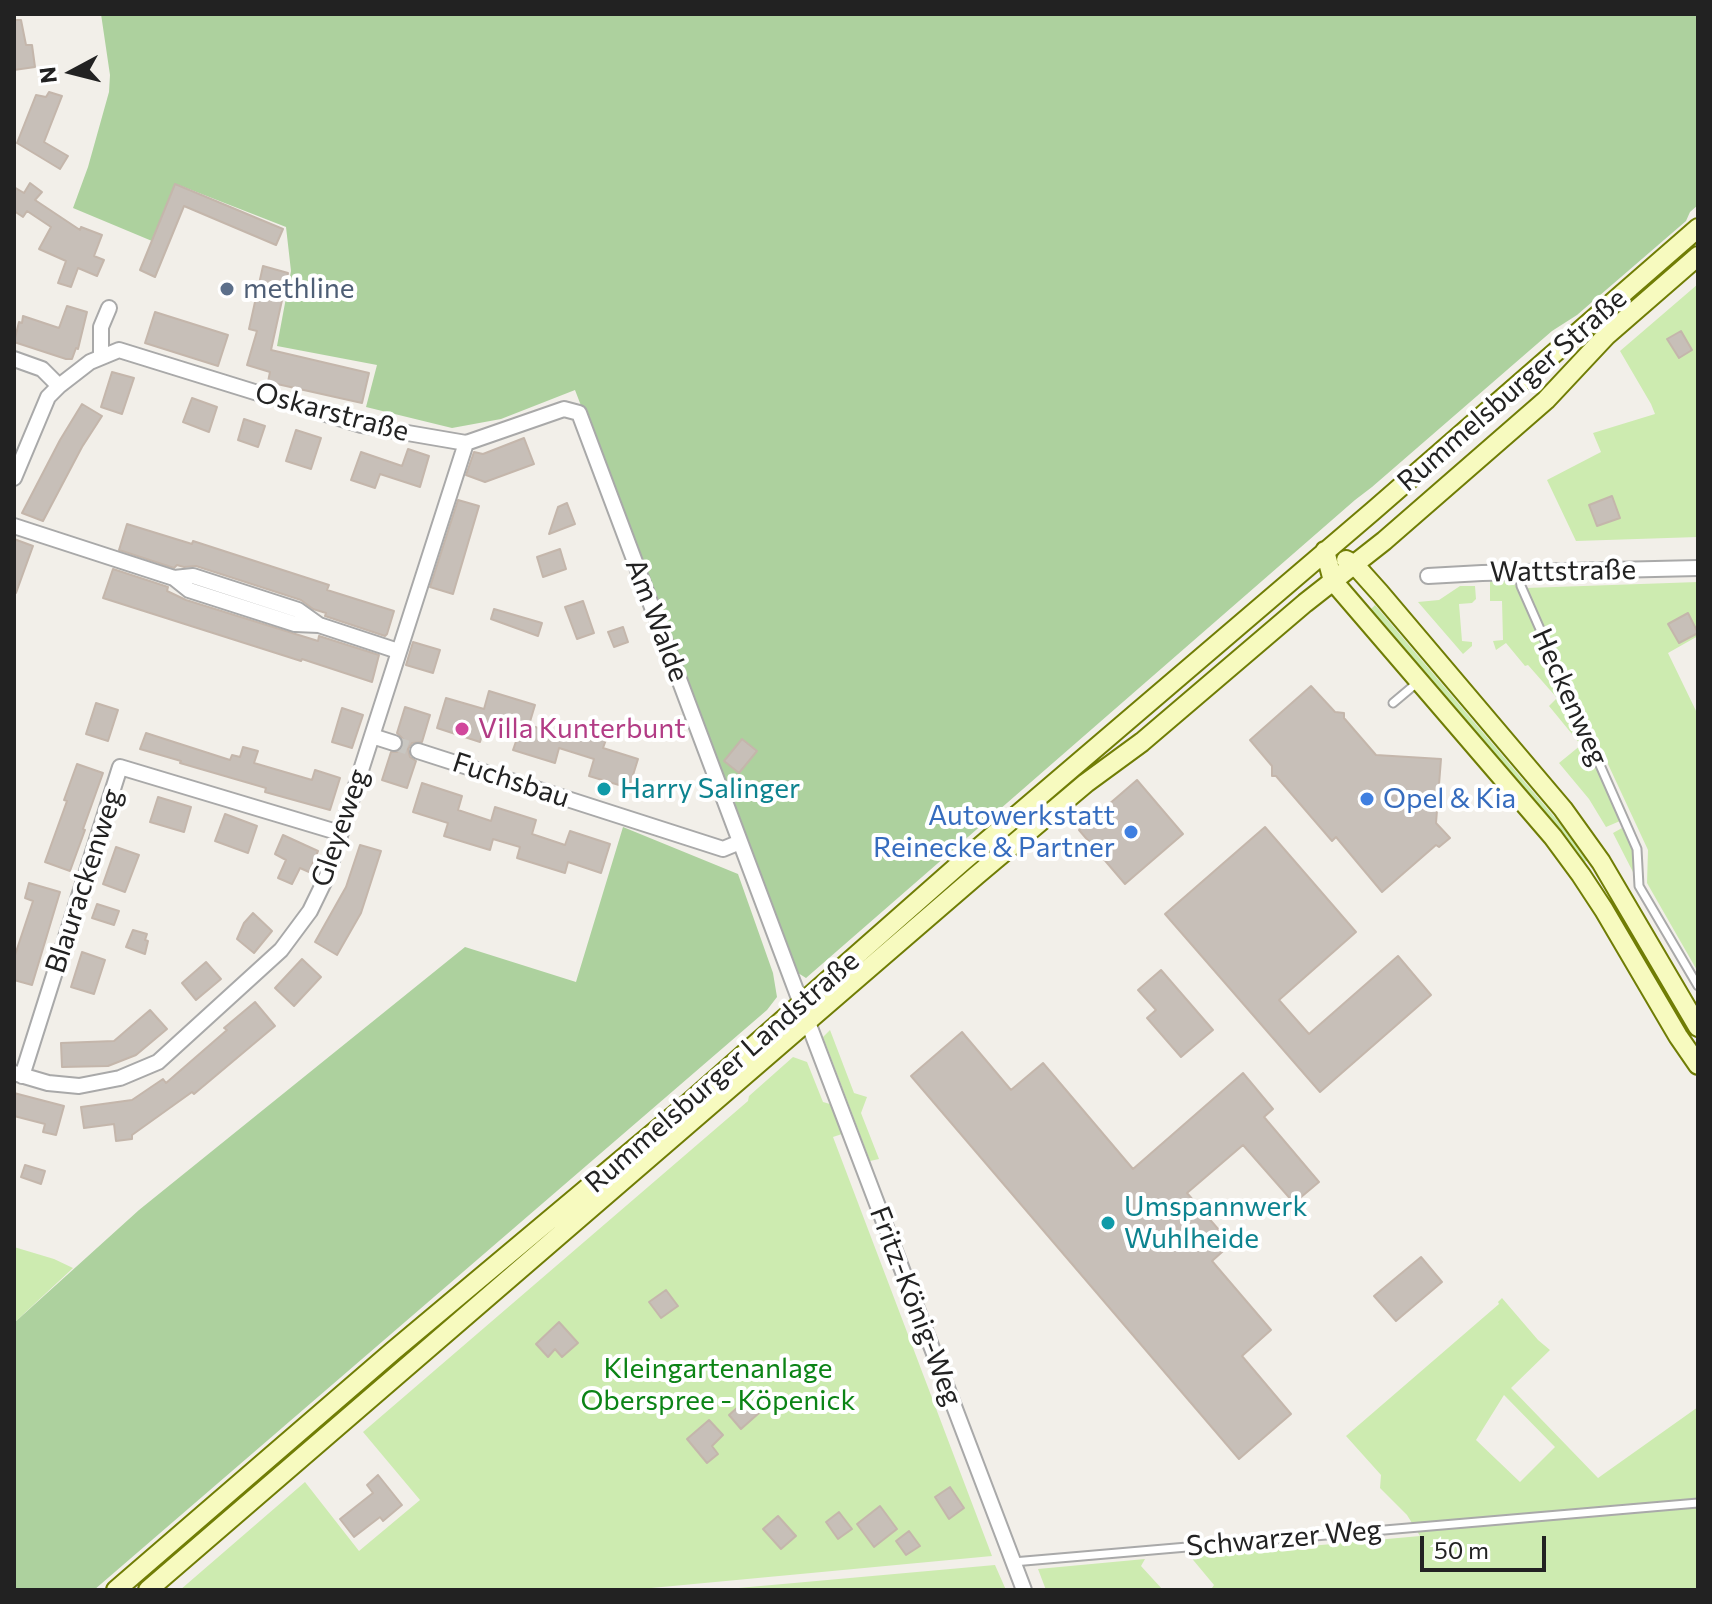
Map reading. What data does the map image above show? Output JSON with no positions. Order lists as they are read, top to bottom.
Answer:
{
  "streets": {
    "main road": ["Rummelsburger Straße", "Rummelsburger Landstraße"],
    "street": [
      "Oskarstraße",
      "Wattstraße",
      "Am Walde",
      "Fuchsbau",
      "Gleyeweg",
      "Blaurackenweg",
      "Fritz-König-Weg"
    ],
    "lane": ["Heckenweg", "Schwarzer Weg"]
  },
  "crossings": [
    ["Rummelsburger Straße", "Rummelsburger Landstraße"],
    ["Oskarstraße", "Am Walde"],
    ["Oskarstraße", "Gleyeweg"],
    ["Wattstraße", "Heckenweg"],
    ["Am Walde", "Fuchsbau"],
    ["Am Walde", "Rummelsburger Landstraße"],
    ["Am Walde", "Fritz-König-Weg"],
    ["Gleyeweg", "Blaurackenweg"],
    ["Rummelsburger Landstraße", "Fritz-König-Weg"],
    ["Fritz-König-Weg", "Schwarzer Weg"]
  ],
  "parks": ["Kleingartenanlage Oberspree - Köpenick"],
  "places": [
    "methline",
    "Villa Kunterbunt",
    "Harry Salinger",
    "Opel & Kia",
    "Autowerkstatt Reinecke & Partner",
    "Umspannwerk Wuhlheide"
  ],
  "scale_bar": "50 m",
  "north": "left"
}
